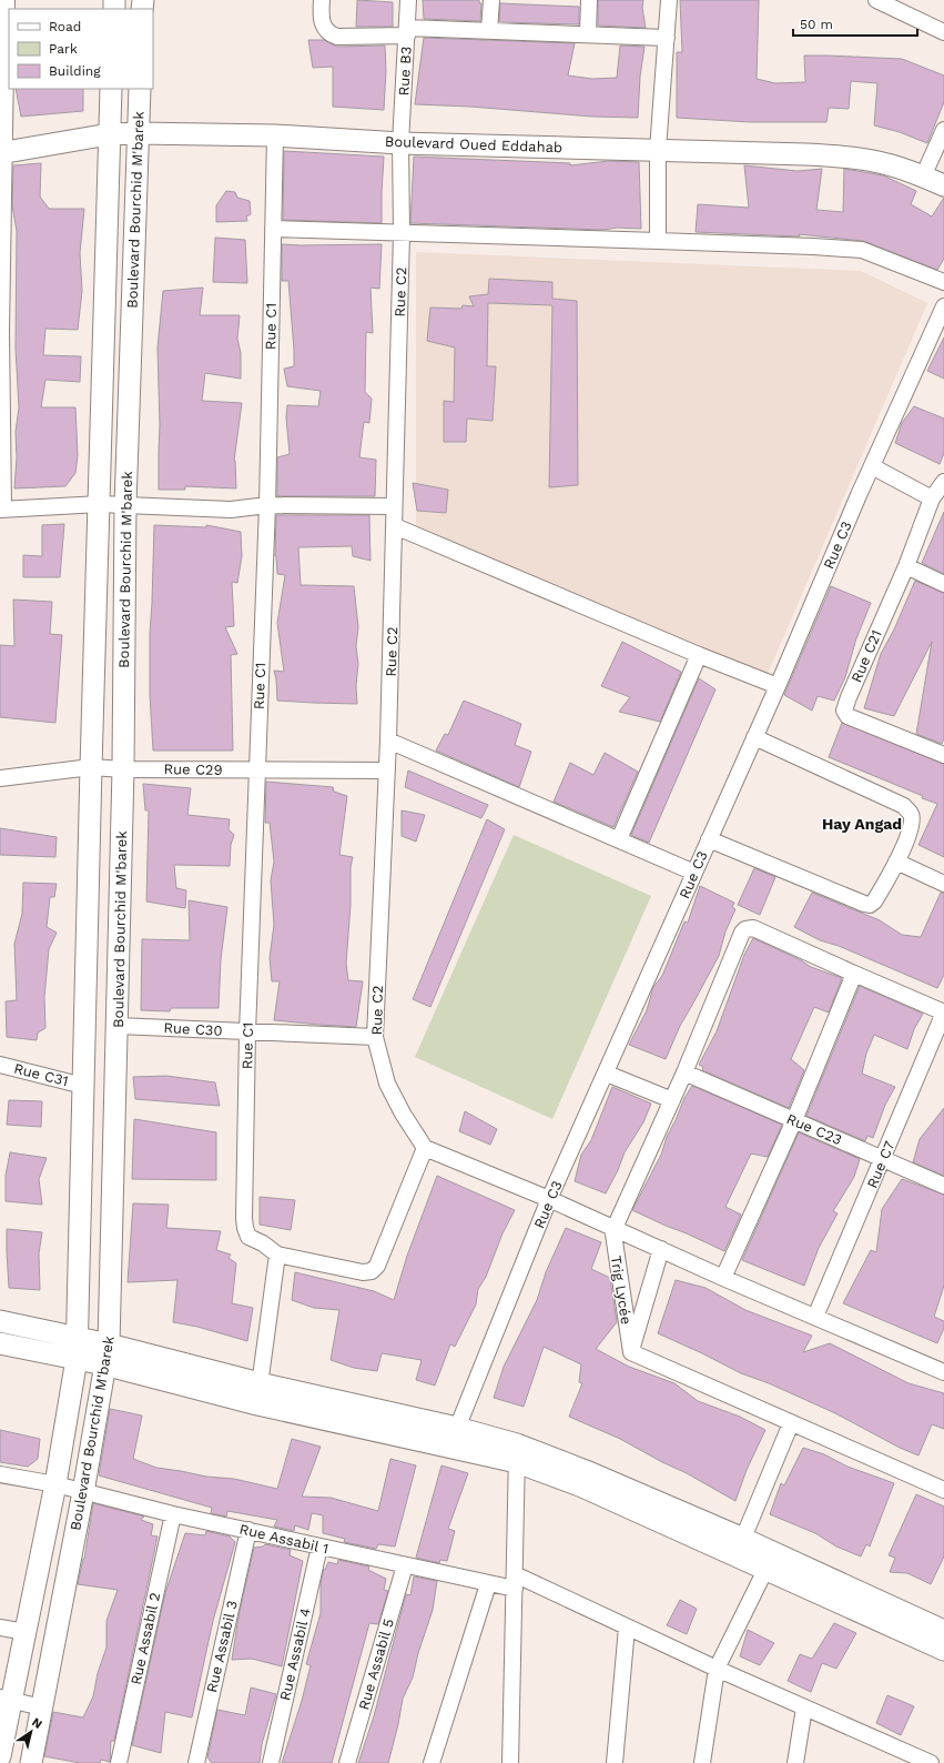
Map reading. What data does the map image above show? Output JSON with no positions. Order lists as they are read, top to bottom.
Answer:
{
  "streets": {
    "main road": ["Boulevard Oued Eddahab", "Boulevard Bourchid M'barek"],
    "street": [
      "Rue B3",
      "Rue C2",
      "Rue C1",
      "Rue C3",
      "Rue C21",
      "Rue C29",
      "Rue C30",
      "Rue C31",
      "Rue C23",
      "Rue C7",
      "Trig Lycée",
      "Rue Assabil 1",
      "Rue Assabil 2",
      "Rue Assabil 3",
      "Rue Assabil 4",
      "Rue Assabil 5"
    ]
  },
  "crossings": [
    ["Rue B3", "Boulevard Oued Eddahab"],
    ["Rue B3", "Rue C2"],
    ["Boulevard Oued Eddahab", "Boulevard Bourchid M'barek"],
    ["Boulevard Oued Eddahab", "Rue C2"],
    ["Boulevard Oued Eddahab", "Rue C1"],
    ["Boulevard Bourchid M'barek", "Rue C29"],
    ["Boulevard Bourchid M'barek", "Rue C30"],
    ["Boulevard Bourchid M'barek", "Rue C31"],
    ["Boulevard Bourchid M'barek", "Rue Assabil 1"],
    ["Rue C2", "Rue C29"],
    ["Rue C2", "Rue C30"],
    ["Rue C1", "Rue C29"],
    ["Rue C1", "Rue C30"],
    ["Rue C23", "Rue C7"],
    ["Rue Assabil 1", "Rue Assabil 2"],
    ["Rue Assabil 1", "Rue Assabil 3"],
    ["Rue Assabil 1", "Rue Assabil 4"],
    ["Rue Assabil 1", "Rue Assabil 5"]
  ],
  "districts": ["Hay Angad"],
  "legend": ["Road", "Park", "Building"],
  "scale_bar": "50 m",
  "north": "top right"
}
